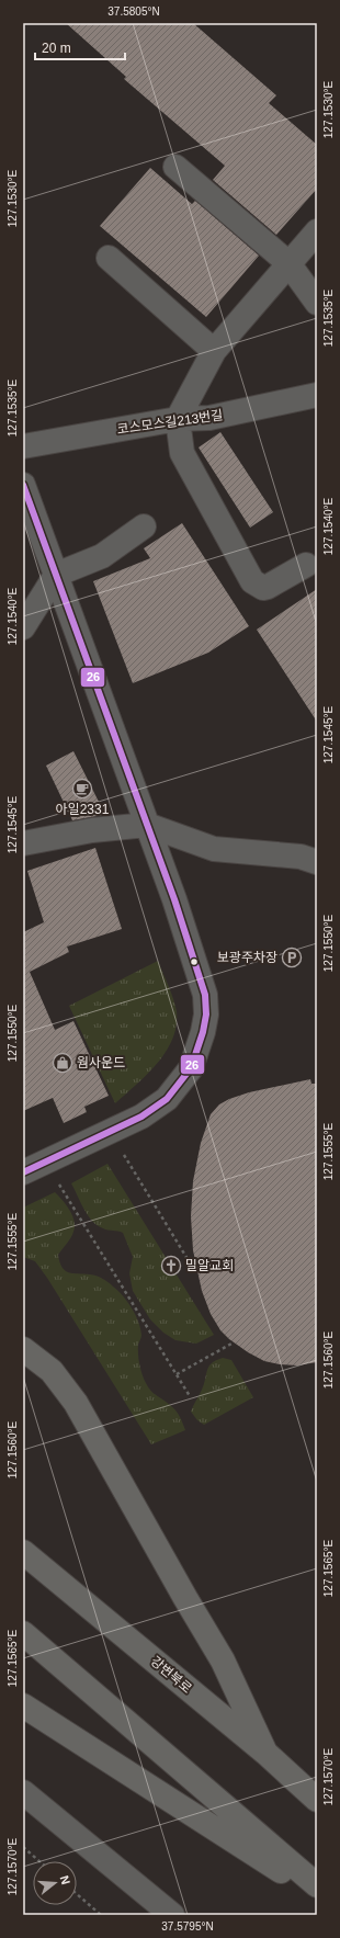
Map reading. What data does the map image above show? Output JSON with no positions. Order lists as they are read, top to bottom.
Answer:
{
  "streets": {
    "highway": ["강변북로"],
    "street": ["코스모스길213번길"]
  },
  "places": {
    "cafe": ["아일2331"],
    "parking": ["보광주차장"],
    "shop": ["웜사운드"],
    "church": ["밀알교회"]
  },
  "lines": ["transit line 26"],
  "scale_bar": "20 m",
  "north": "right",
  "coordinates": [
    "37.5805°N",
    "127.1530°E",
    "127.1535°E",
    "127.1540°E",
    "127.1545°E",
    "127.1550°E",
    "127.1555°E",
    "127.1560°E",
    "127.1565°E",
    "127.1570°E",
    "37.5795°N"
  ]
}
